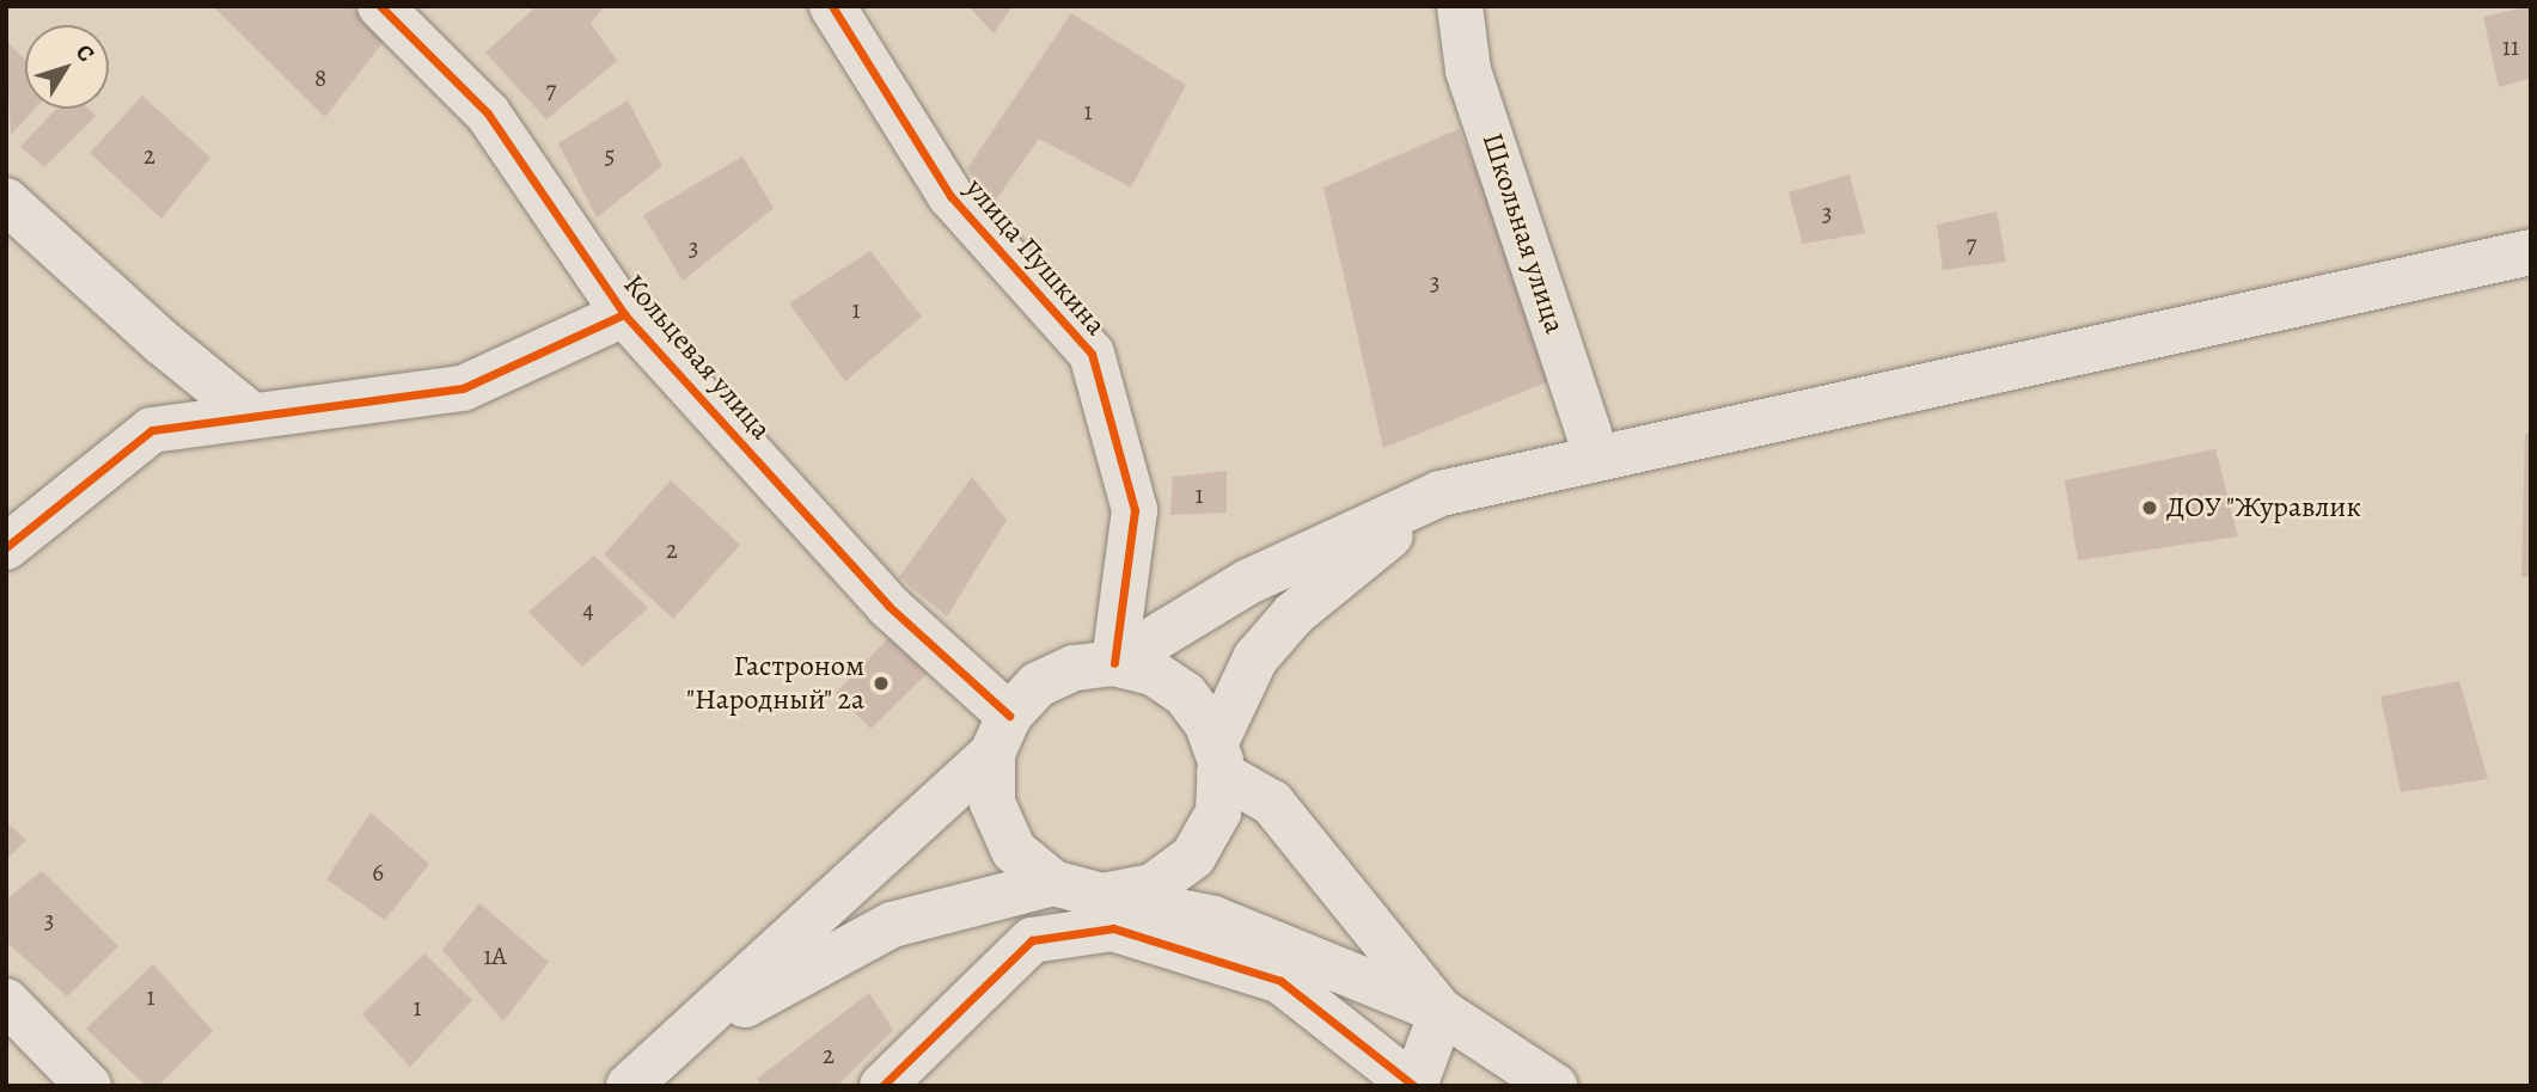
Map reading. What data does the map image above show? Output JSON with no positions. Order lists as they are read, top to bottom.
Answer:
{
  "streets": {
    "main road": ["Школьная улица", "улица Пушкина", "Кольцевая улица"]
  },
  "crossings": [
    ["улица Пушкина", "Кольцевая улица"]
  ],
  "places": ["ДОУ \"Журавлик", "Гастроном \"Народный\" 2а"],
  "house_numbers": [
    "11",
    "8",
    "7",
    "1",
    "2",
    "5",
    "3",
    "7",
    "3",
    "3",
    "1",
    "1",
    "2",
    "4",
    "6",
    "3",
    "1А",
    "1",
    "1",
    "2"
  ],
  "north": "top right"
}
